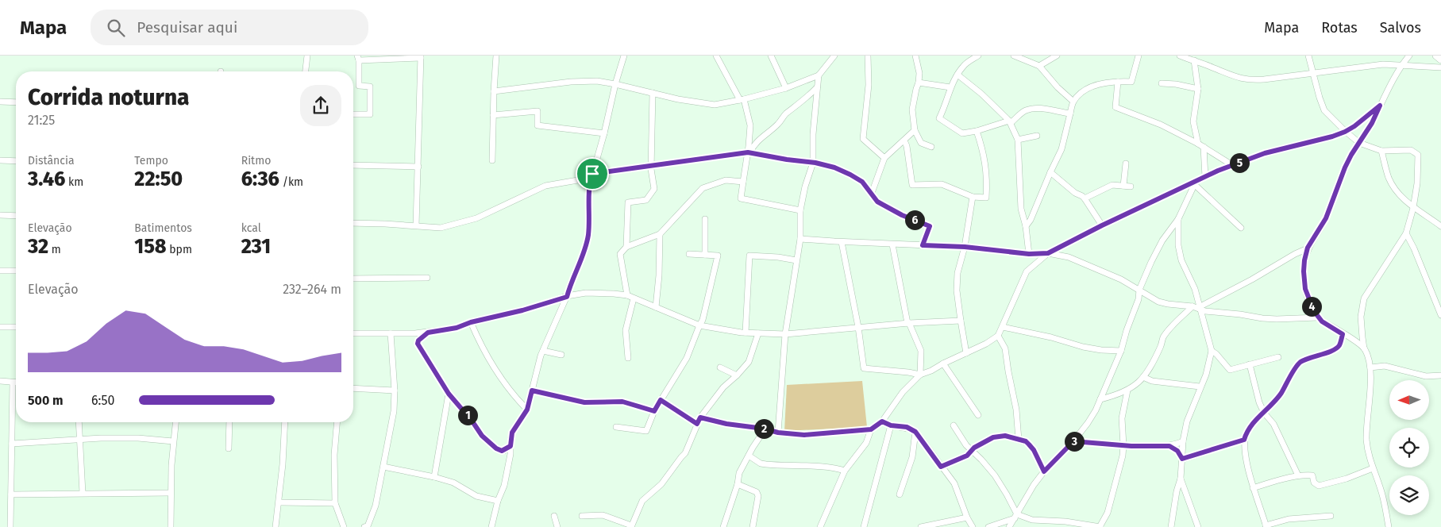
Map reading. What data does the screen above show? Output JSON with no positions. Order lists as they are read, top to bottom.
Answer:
{
  "north": "left",
  "page": {
    "header": "Mapa",
    "search": "Pesquisar aqui",
    "nav": ["Mapa", "Rotas", "Salvos"],
    "heading": ["Corrida noturna", "21:25"],
    "stats": [
      ["Distância", "3.46 km"],
      ["Tempo", "22:50"],
      ["Ritmo", "6:36 /km"],
      ["Elevação", "32 m"],
      ["Batimentos", "158 bpm"],
      ["kcal", "231"]
    ],
    "pins": [
      "5",
      "6",
      "4",
      "1",
      "2",
      "3"
    ],
    "chart": ["Elevação", "232–264 m"],
    "list": [
      {
        "name": "500 m",
        "note": "6:50"
      }
    ]
  }
}
